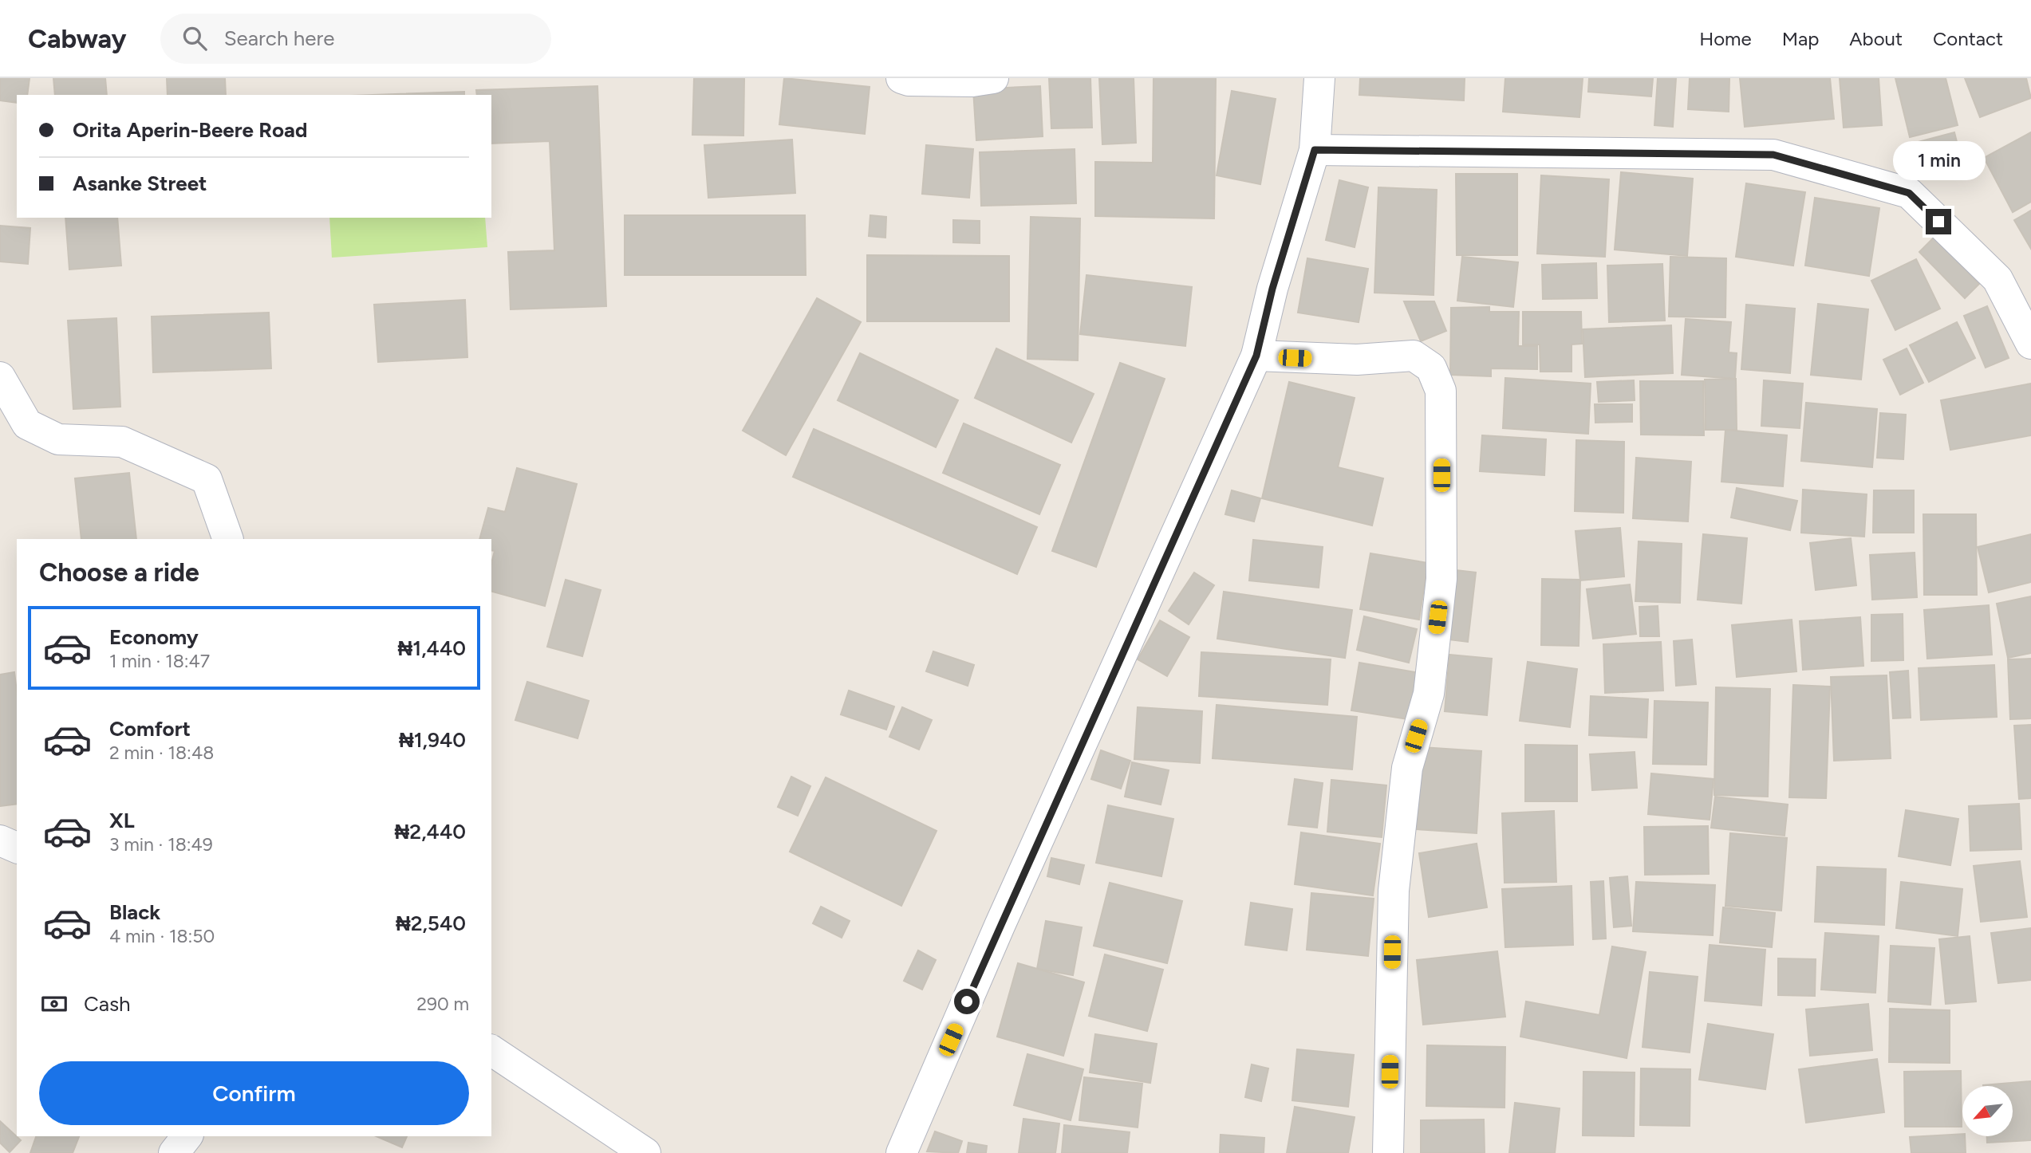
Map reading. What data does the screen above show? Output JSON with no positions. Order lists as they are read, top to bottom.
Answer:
{
  "north": "bottom left",
  "page": {
    "header": "Cabway",
    "search": "Search here",
    "nav": [
      "Home",
      "Map",
      "About",
      "Contact"
    ],
    "banner": ["Orita Aperin-Beere Road", "Asanke Street"],
    "bubble": "1 min",
    "heading": "Choose a ride",
    "list": [
      {
        "name": "Economy",
        "note": "1 min · 18:47",
        "value": "₦1,440"
      },
      {
        "name": "Comfort",
        "note": "2 min · 18:48",
        "value": "₦1,940"
      },
      {
        "name": "XL",
        "note": "3 min · 18:49",
        "value": "₦2,440"
      },
      {
        "name": "Black",
        "note": "4 min · 18:50",
        "value": "₦2,540"
      }
    ],
    "pay": ["Cash", "290 m"],
    "buttons": "Confirm"
  }
}
